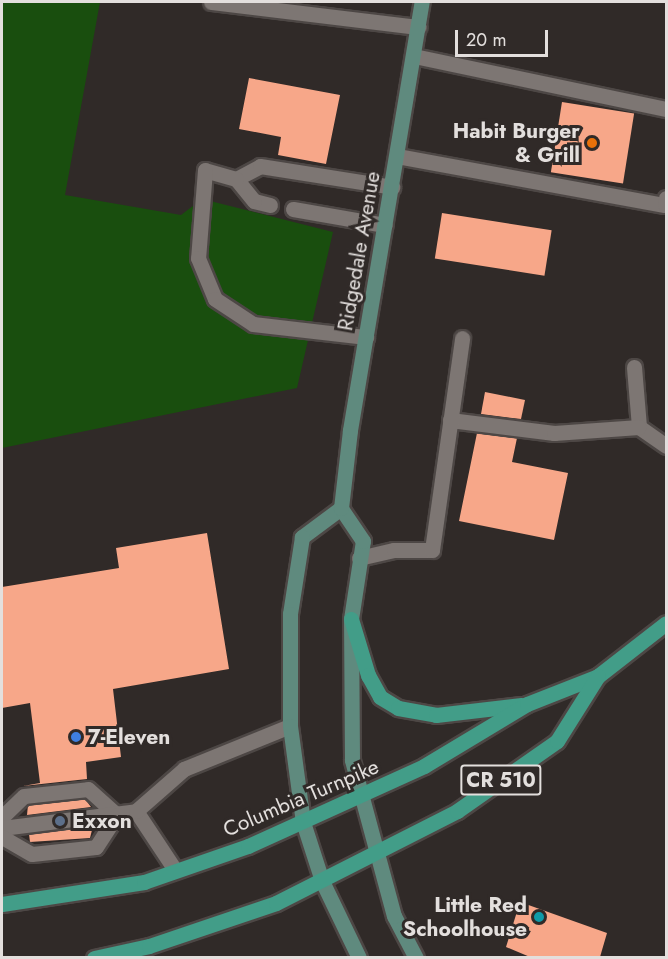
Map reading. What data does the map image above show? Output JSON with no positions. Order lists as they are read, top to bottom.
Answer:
{
  "streets": {
    "main road": ["Ridgedale Avenue", "CR 510", "Columbia Turnpike"]
  },
  "places": [
    "Habit Burger & Grill",
    "7-Eleven",
    "Exxon",
    "Little Red Schoolhouse"
  ],
  "scale_bar": "20 m"
}
